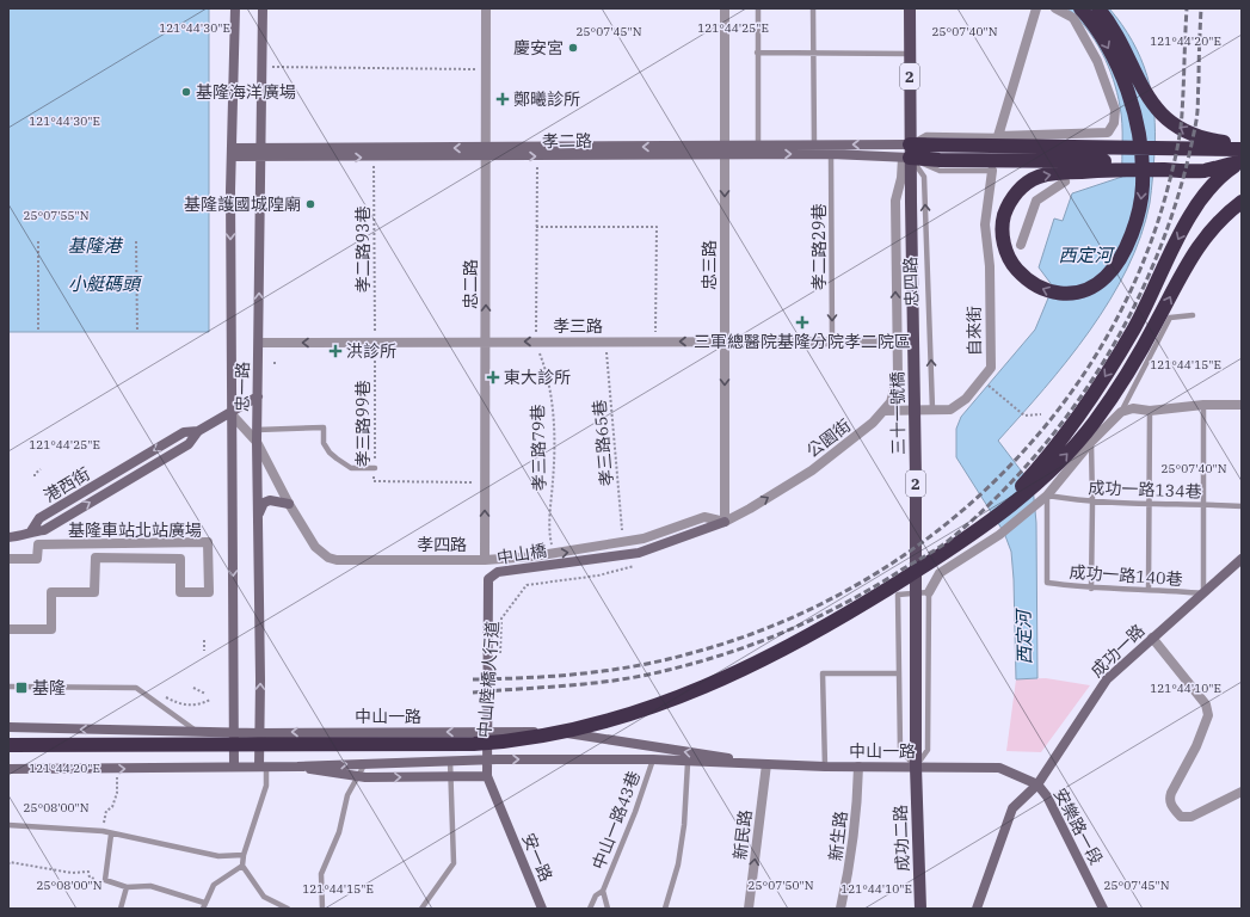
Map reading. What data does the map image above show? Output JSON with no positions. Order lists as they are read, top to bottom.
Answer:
{
  "streets": {
    "main road": [
      "2",
      "忠四路",
      "三十一號橋",
      "成功二路"
    ],
    "street": [
      "孝二路",
      "忠三路",
      "忠二路",
      "孝三路",
      "自來街",
      "忠一路",
      "公園街",
      "港西街",
      "基隆車站北站廣場",
      "孝四路",
      "中山橋",
      "成功一路",
      "中山一路",
      "安樂路一段",
      "新民路",
      "新生路",
      "安一路"
    ],
    "lane": [
      "孝二路29巷",
      "成功一路134巷",
      "成功一路140巷",
      "中山一路43巷"
    ],
    "path": [
      "孝二路93巷",
      "孝三路99巷",
      "孝三路65巷",
      "孝三路79巷",
      "中山陸橋人行道"
    ]
  },
  "crossings": [
    ["孝二路", "孝二路29巷"],
    ["孝二路", "孝二路93巷"],
    ["孝二路", "忠三路"],
    ["孝二路", "忠四路"],
    ["孝二路", "忠二路"],
    ["孝二路", "忠一路"],
    ["孝二路", "孝三路79巷"],
    ["孝二路29巷", "孝三路"],
    ["孝二路93巷", "孝三路"],
    ["孝二路93巷", "孝三路99巷"],
    ["忠三路", "孝三路"],
    ["忠三路", "公園街"],
    ["忠三路", "孝四路"],
    ["忠三路", "中山橋"],
    ["忠四路", "孝三路"],
    ["忠四路", "自來街"],
    ["忠四路", "三十一號橋"],
    ["忠四路", "公園街"],
    ["忠二路", "孝三路"],
    ["忠二路", "孝三路99巷"],
    ["忠二路", "孝四路"],
    ["孝三路", "忠一路"],
    ["孝三路", "孝三路99巷"],
    ["孝三路", "公園街"],
    ["孝三路", "孝三路65巷"],
    ["孝三路", "孝三路79巷"],
    ["自來街", "公園街"],
    ["忠一路", "港西街"],
    ["忠一路", "孝四路"],
    ["忠一路", "中山一路"],
    ["三十一號橋", "中山一路"],
    ["三十一號橋", "成功二路"],
    ["公園街", "孝四路"],
    ["公園街", "中山橋"],
    ["孝三路65巷", "孝四路"],
    ["孝三路79巷", "孝四路"],
    ["港西街", "孝四路"],
    ["成功一路134巷", "成功一路140巷"],
    ["孝四路", "中山橋"],
    ["中山橋", "安一路"],
    ["成功一路140巷", "成功一路"],
    ["成功一路", "中山一路"],
    ["成功一路", "安樂路一段"],
    ["中山一路", "中山一路43巷"],
    ["中山一路", "安樂路一段"],
    ["中山一路", "新民路"],
    ["中山一路", "新生路"],
    ["中山一路", "成功二路"]
  ],
  "one_way": [
    "孝二路29巷",
    "忠三路",
    "忠四路",
    "忠二路",
    "孝三路",
    "公園街",
    "新民路"
  ],
  "water": ["基隆港", "西定河", "小艇碼頭"],
  "places": {
    "other": ["慶安宮", "基隆海洋廣場", "基隆護國城隍廟"],
    "health": [
      "鄭曦診所",
      "三軍總醫院基隆分院孝二院區",
      "洪診所",
      "東大診所"
    ],
    "transit": ["基隆"]
  },
  "coordinates": [
    "121°44'30\"E",
    "121°44'25\"E",
    "25°07'45\"N",
    "25°07'40\"N",
    "121°44'20\"E",
    "25°07'55\"N",
    "121°44'15\"E",
    "121°44'10\"E",
    "25°08'00\"N",
    "25°07'50\"N"
  ]
}
